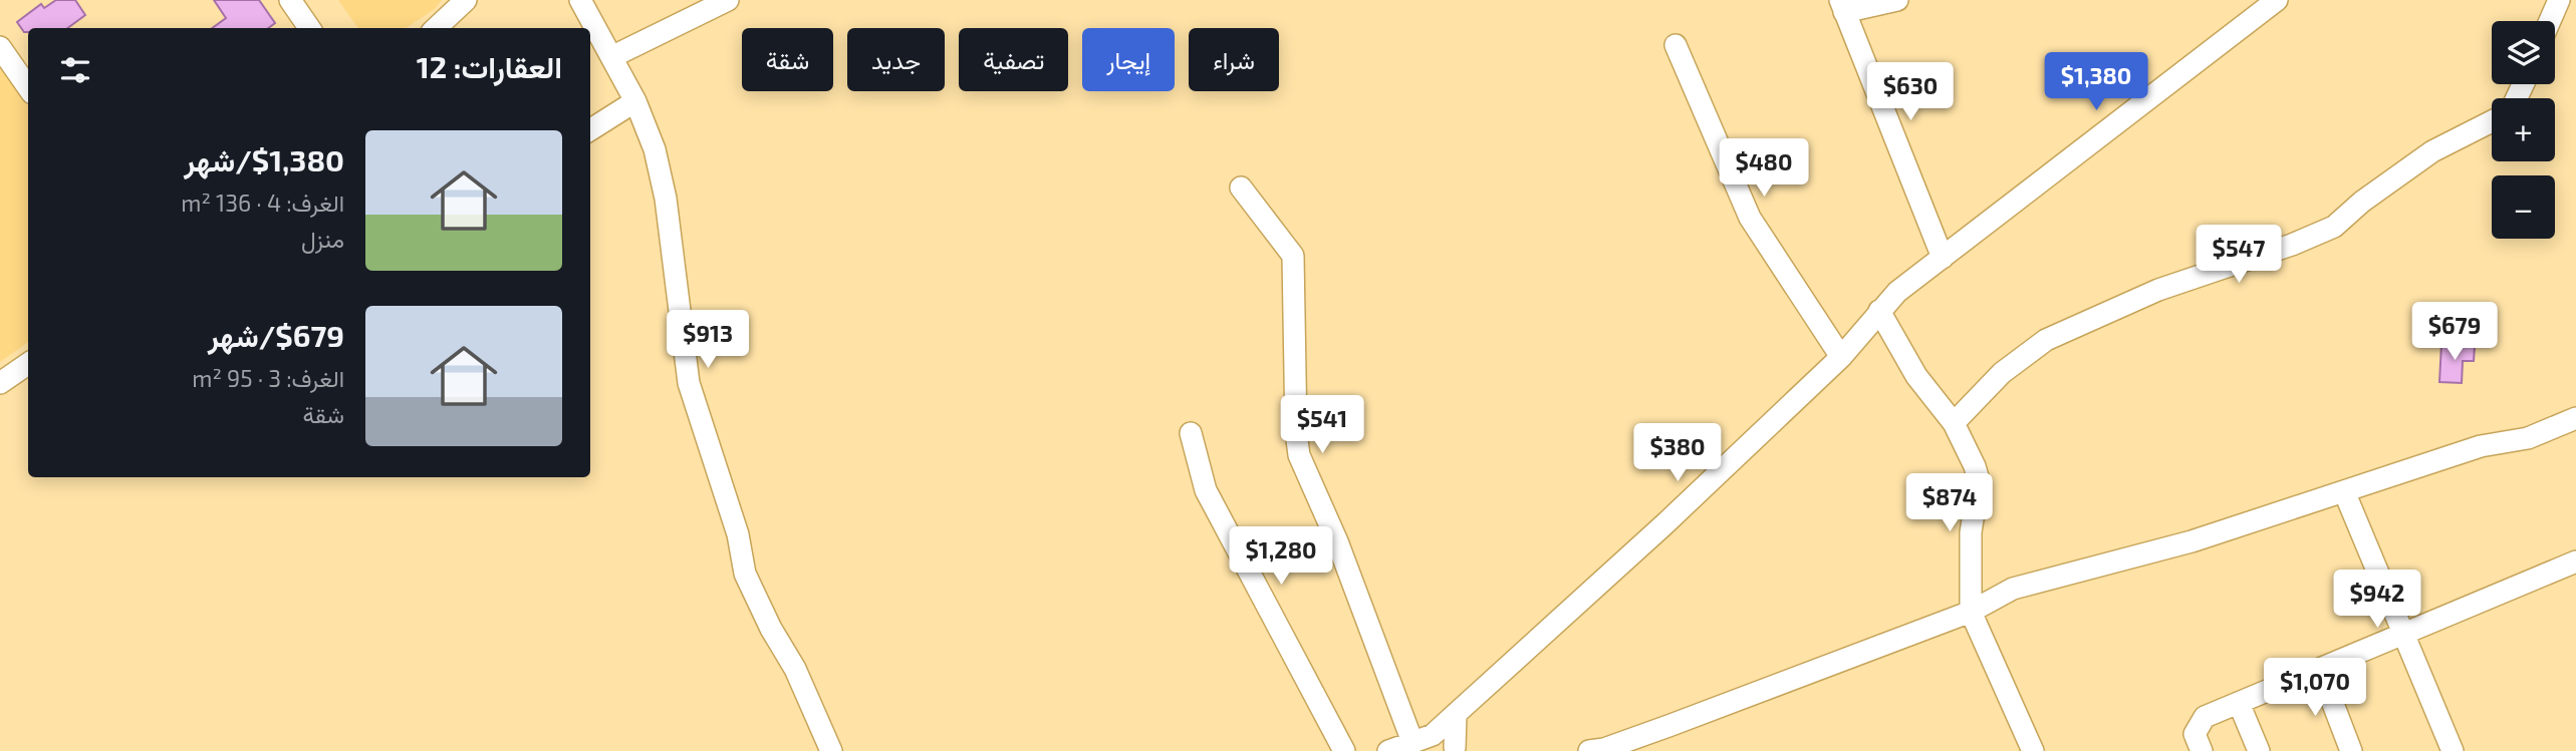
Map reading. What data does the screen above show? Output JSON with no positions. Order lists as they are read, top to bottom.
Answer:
{
  "page": {
    "map_buttons": ["+", "−"],
    "chip": [
      "شراء",
      "إيجار",
      "تصفية",
      "جديد",
      "شقة"
    ],
    "heading": "العقارات: 12",
    "price": [
      "$1,380",
      "$630",
      "$480",
      "$547",
      "$679",
      "$913",
      "$541",
      "$380",
      "$874",
      "$1,280",
      "$942",
      "$1,070"
    ],
    "list": [
      {
        "name": "$1,380/شهر",
        "note": "الغرف: 4 · 136 m² · منزل"
      },
      {
        "name": "$679/شهر",
        "note": "الغرف: 3 · 95 m² · شقة"
      }
    ]
  }
}
